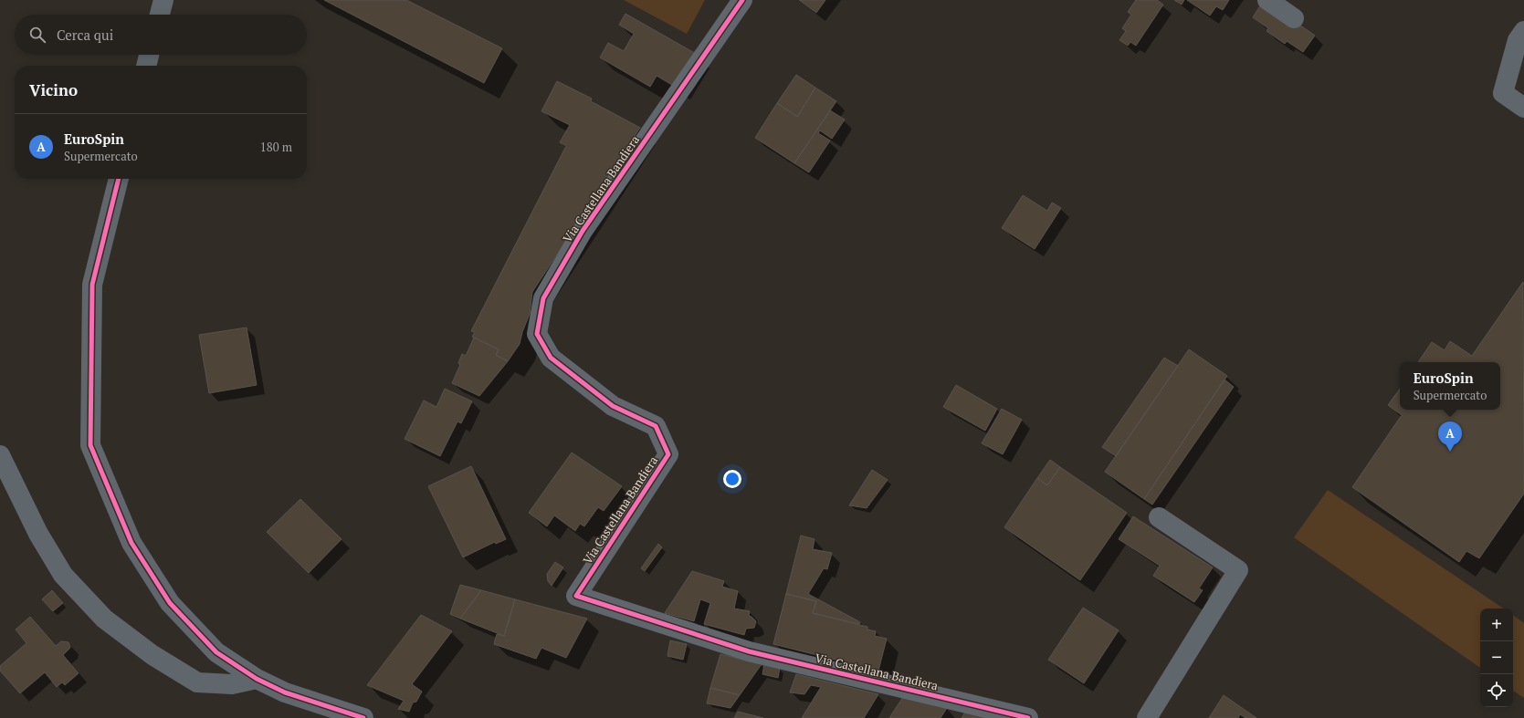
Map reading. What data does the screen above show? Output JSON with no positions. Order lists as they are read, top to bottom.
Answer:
{
  "streets": {
    "street": ["Via Castellana Bandiera"]
  },
  "page": {
    "search": "Cerca qui",
    "heading": "Vicino",
    "list": [
      {
        "mark": "A",
        "name": "EuroSpin",
        "note": "Supermercato",
        "value": "180 m"
      }
    ],
    "popup": ["EuroSpin", "Supermercato"],
    "pins": "A",
    "map_buttons": ["+", "−"]
  }
}
